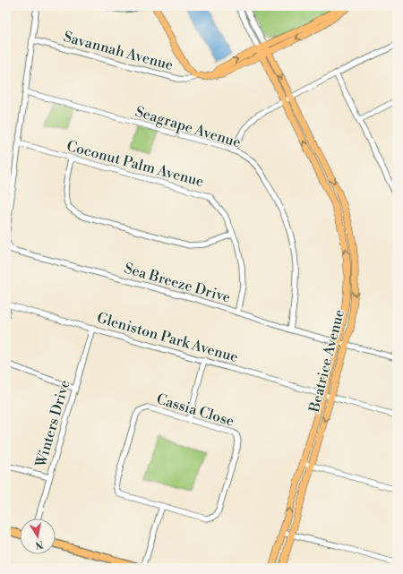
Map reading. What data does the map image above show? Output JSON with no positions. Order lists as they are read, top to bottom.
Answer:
{
  "streets": {
    "main road": ["Beatrice Avenue"],
    "street": [
      "Savannah Avenue",
      "Seagrape Avenue",
      "Coconut Palm Avenue",
      "Sea Breeze Drive",
      "Gleniston Park Avenue",
      "Cassia Close",
      "Winters Drive"
    ]
  },
  "crossings": [
    ["Seagrape Avenue", "Sea Breeze Drive"],
    ["Coconut Palm Avenue", "Sea Breeze Drive"],
    ["Sea Breeze Drive", "Beatrice Avenue"],
    ["Gleniston Park Avenue", "Beatrice Avenue"],
    ["Gleniston Park Avenue", "Winters Drive"]
  ],
  "north": "bottom"
}
